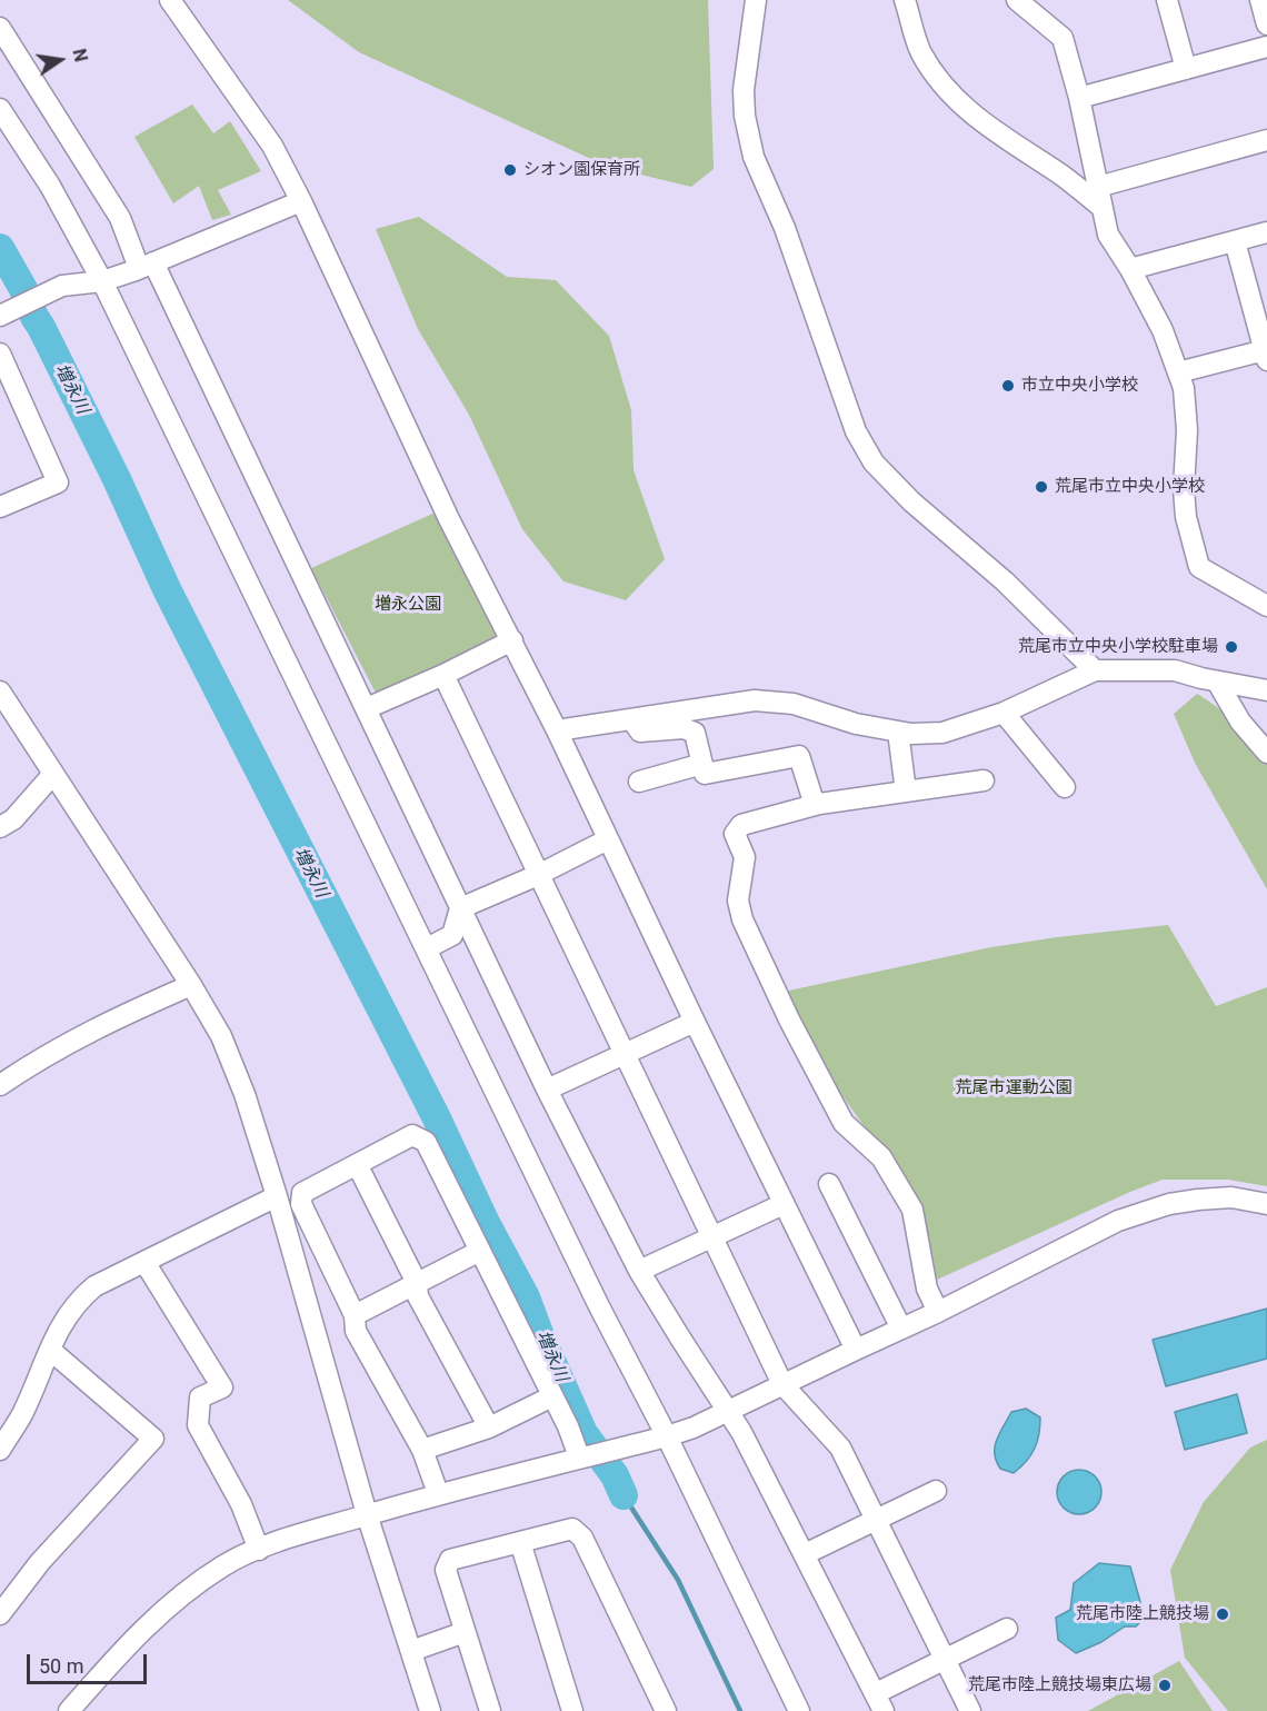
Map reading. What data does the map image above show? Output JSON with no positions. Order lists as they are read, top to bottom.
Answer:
{
  "water": ["増永川"],
  "parks": ["増永公園", "荒尾市運動公園"],
  "places": [
    "シオン園保育所",
    "市立中央小学校",
    "荒尾市立中央小学校",
    "荒尾市立中央小学校駐車場",
    "荒尾市陸上競技場",
    "荒尾市陸上競技場東広場"
  ],
  "scale_bar": "50 m",
  "north": "right"
}
